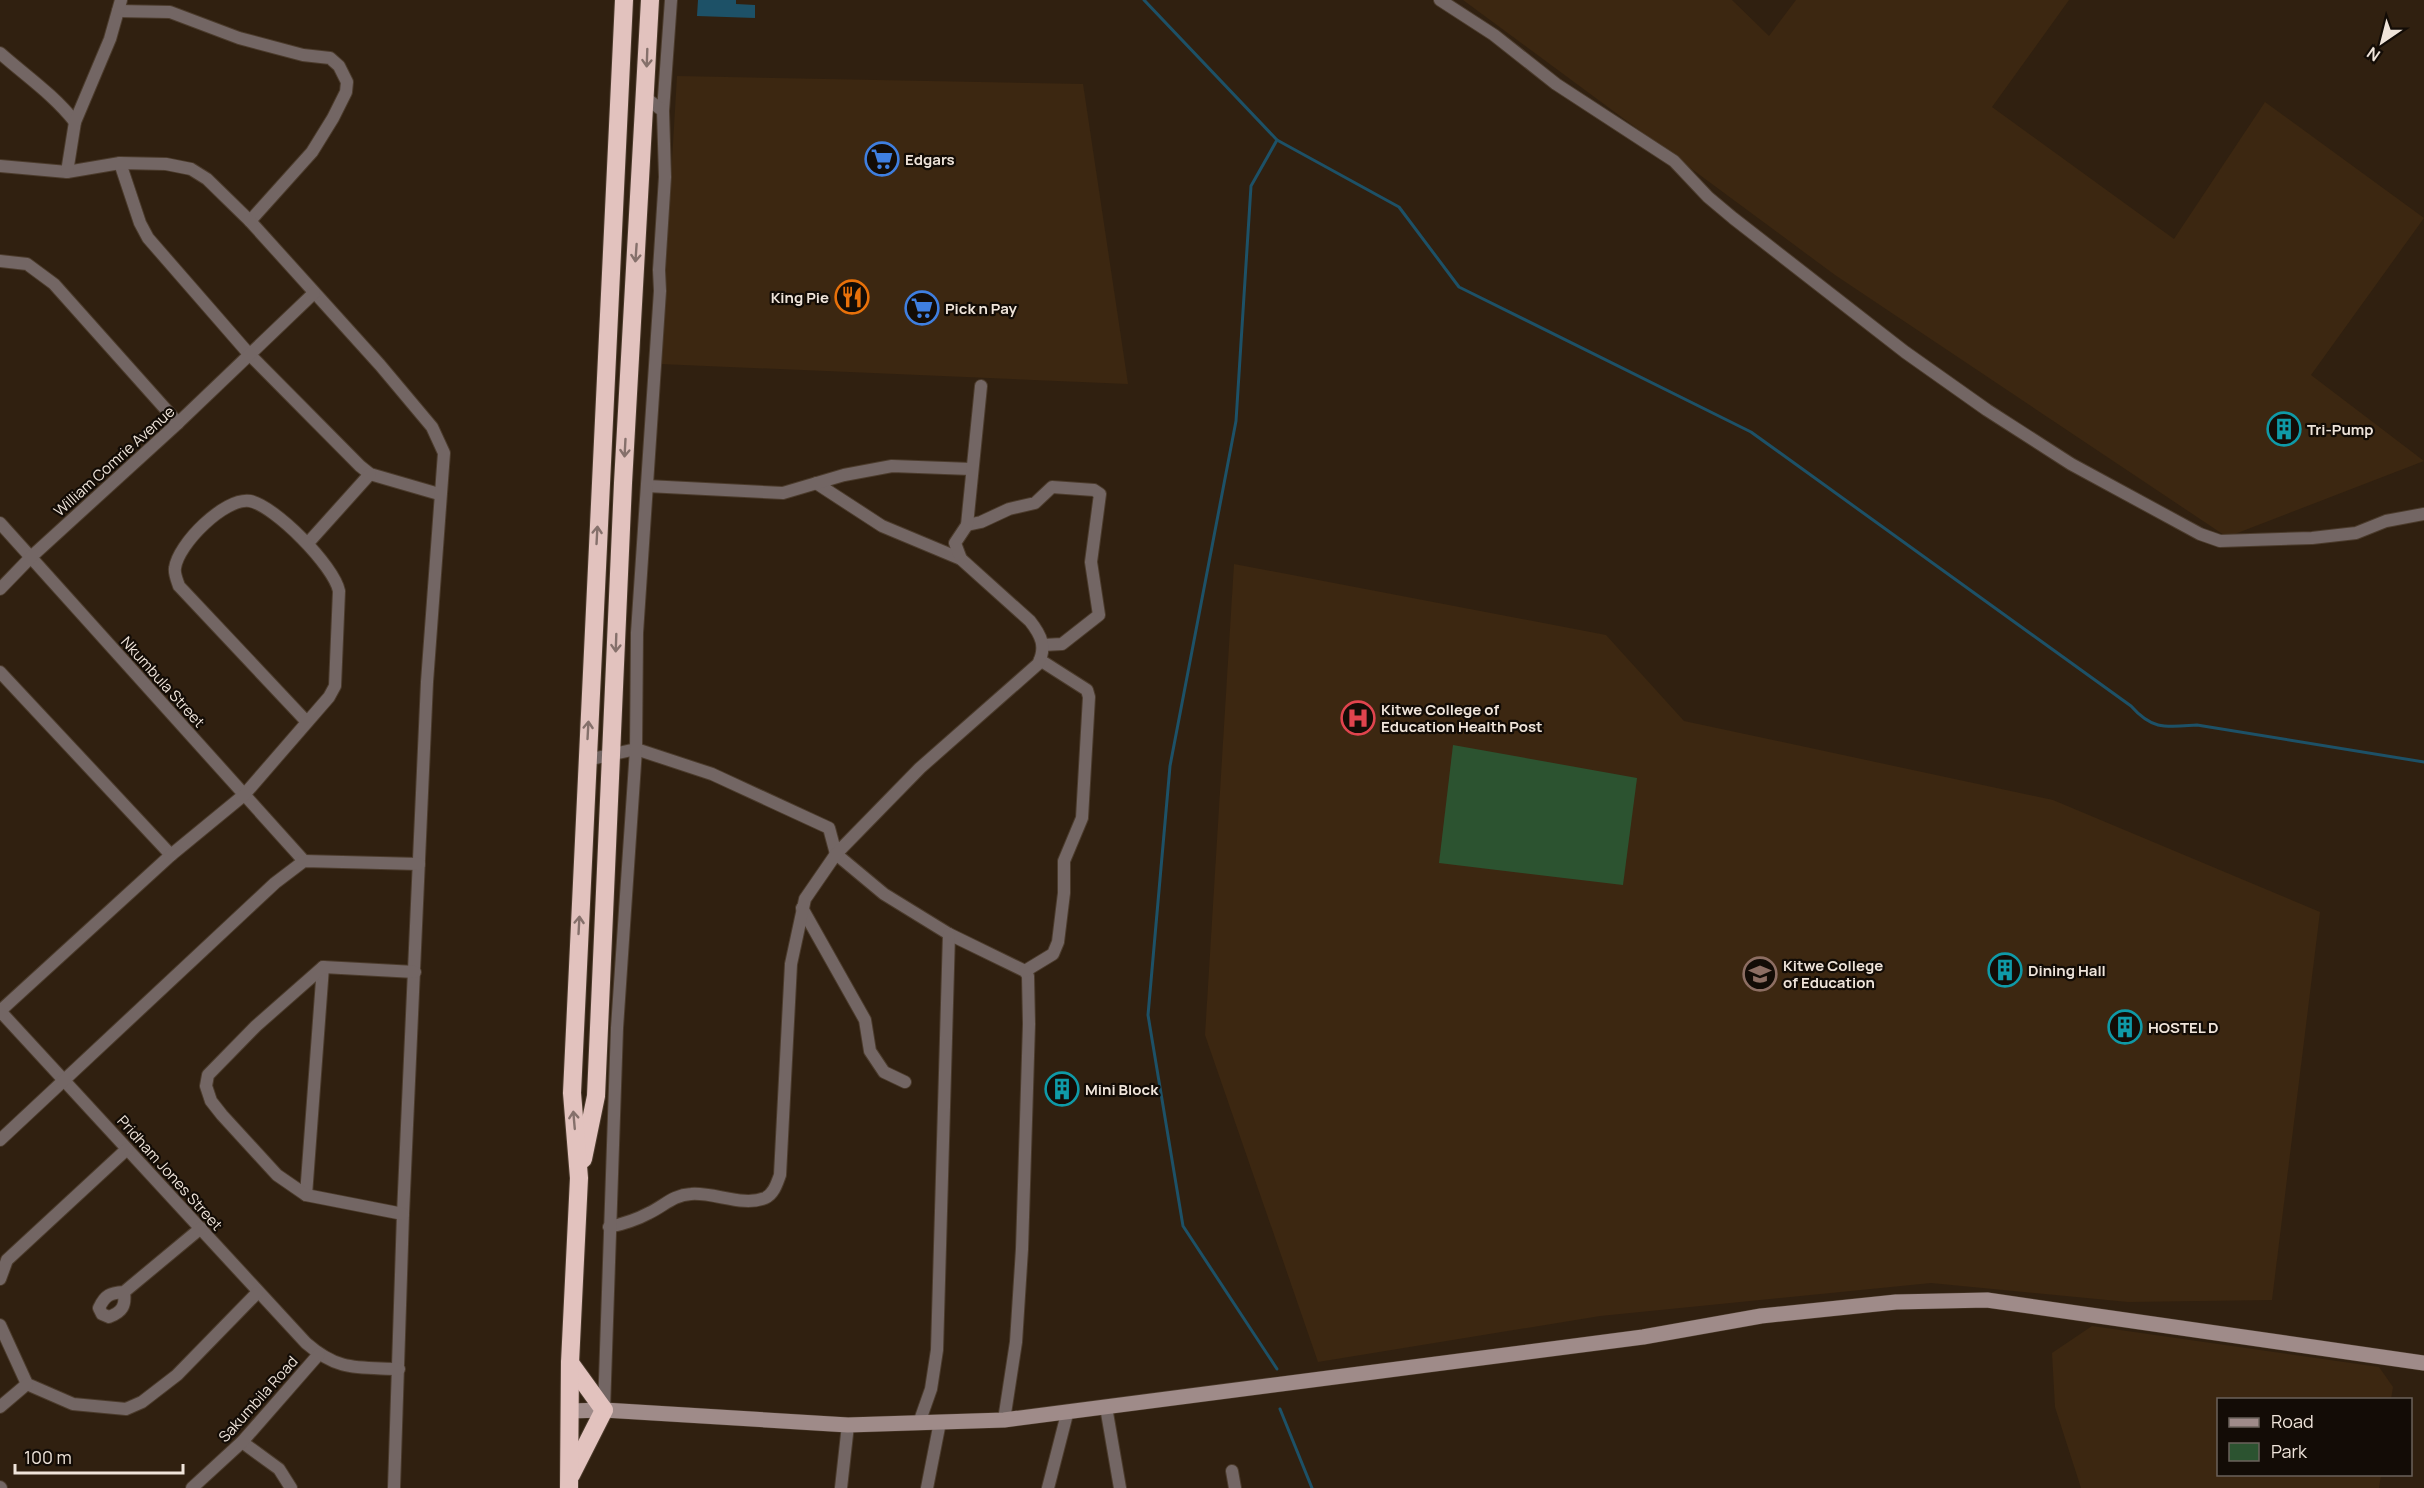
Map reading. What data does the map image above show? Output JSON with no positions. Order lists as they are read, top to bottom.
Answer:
{
  "streets": {
    "street": [
      "William Comrie Avenue",
      "Nkumbula Street",
      "Pridham Jones Street",
      "Sakumbila Road"
    ]
  },
  "crossings": [
    ["William Comrie Avenue", "Nkumbula Street"],
    ["Pridham Jones Street", "Sakumbila Road"]
  ],
  "places": {
    "supermarket": ["Edgars", "Pick n Pay"],
    "restaurant": ["King Pie"],
    "building": [
      "Tri-Pump",
      "Dining Hall",
      "HOSTEL D",
      "Mini Block"
    ],
    "hospital": ["Kitwe College of Education Health Post"],
    "school or university": ["Kitwe College of Education"]
  },
  "legend": ["Road", "Park"],
  "scale_bar": "100 m",
  "north": "bottom left"
}
